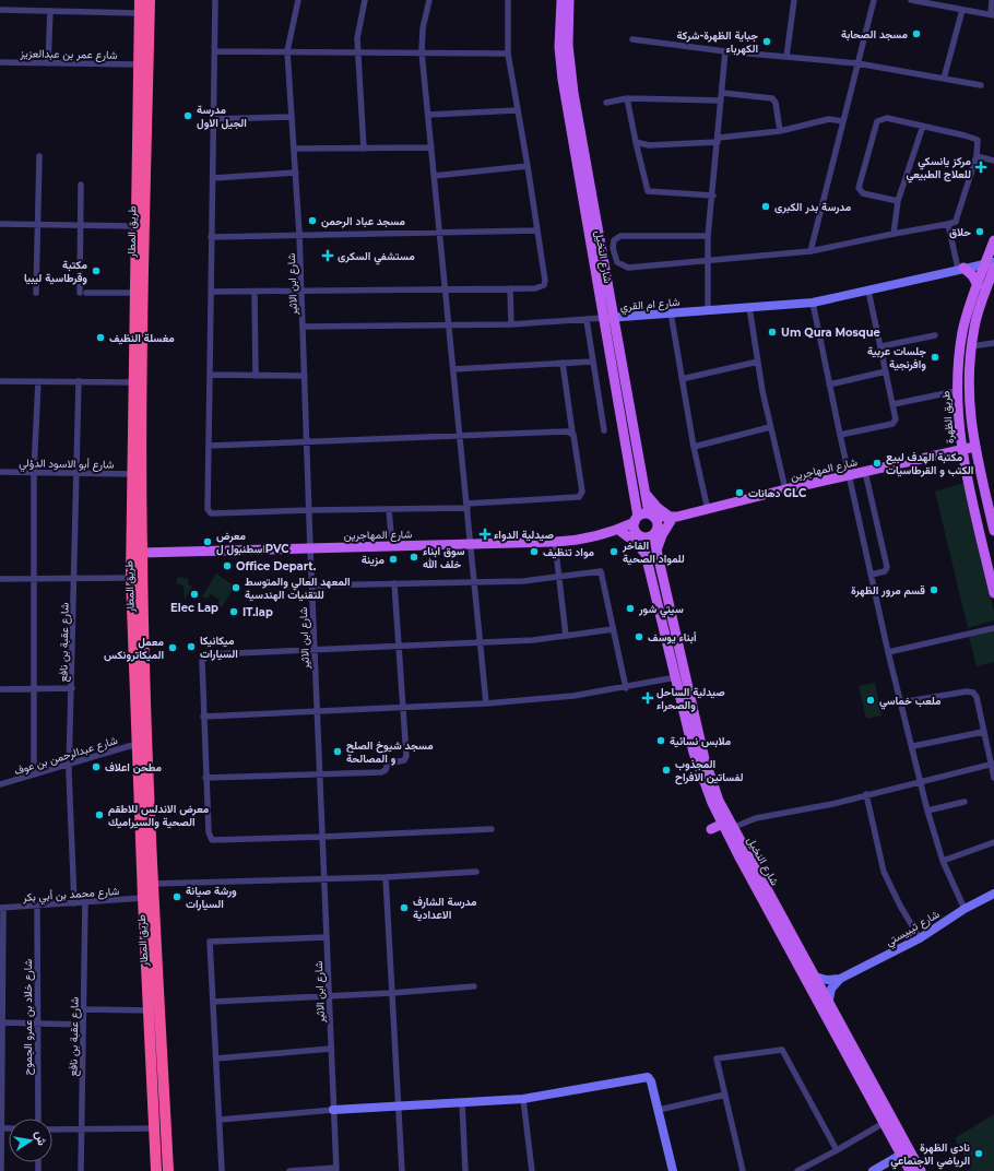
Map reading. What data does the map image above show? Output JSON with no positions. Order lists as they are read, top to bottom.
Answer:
{
  "streets": {
    "highway": ["طريق المطار"],
    "main road": ["شارع النخيل", "طريق الظهرة", "شارع المهاجرين"],
    "street": [
      "شارع عمر بن عبدالعزيز",
      "شارع ابن الاثير",
      "شارع ام القري",
      "شارع أبو الاسود الدؤلي",
      "شارع عقبة بن نافع",
      "شارع عبدالرحمن بن عوف",
      "شارع محمد بن أبي بكر",
      "شارع تيبيستي",
      "شارع خلاد بن عمرو الجموح"
    ]
  },
  "crossings": [
    ["شارع عمر بن عبدالعزيز", "طريق المطار"],
    ["طريق المطار", "شارع أبو الاسود الدؤلي"],
    ["طريق المطار", "شارع المهاجرين"],
    ["طريق المطار", "شارع عبدالرحمن بن عوف"],
    ["طريق المطار", "شارع محمد بن أبي بكر"],
    ["شارع النخيل", "شارع ام القري"],
    ["شارع النخيل", "شارع المهاجرين"],
    ["شارع ابن الاثير", "شارع ام القري"],
    ["شارع ابن الاثير", "شارع المهاجرين"],
    ["شارع ام القري", "طريق الظهرة"],
    ["طريق الظهرة", "شارع المهاجرين"],
    ["شارع أبو الاسود الدؤلي", "شارع عقبة بن نافع"],
    ["شارع عقبة بن نافع", "شارع عبدالرحمن بن عوف"],
    ["شارع عقبة بن نافع", "شارع محمد بن أبي بكر"],
    ["شارع محمد بن أبي بكر", "شارع خلاد بن عمرو الجموح"]
  ],
  "places": {
    "other": [
      "مسجد الصحابة",
      "جباية الظهرة-شركة الكهرباء",
      "مدرسة الجيل الاول",
      "مدرسة بدر الكبرى",
      "مسجد عباد الرحمن",
      "حلاق",
      "مكتبة وقرطاسية ليبيا",
      "Um Qura Mosque",
      "مغسلة النظيف",
      "جلسات عربية وافرنجية",
      "مكتبة الهدف لبيع الكتب و القرطاسيات",
      "دهانات GLC",
      "معرض اسطنبول لPVC",
      "مواد تنظيف",
      "الفاخر للمواد الصحية",
      "سوق ابناء خلف الله",
      "مزينة",
      "Office Depart.",
      "المعهد العالي والمتوسط للتقنيات الهندسية",
      "قسم مرور الظهرة",
      "Elec Lap",
      "سيتي شور",
      "IT.lap",
      "أبناء يوسف",
      "ميكانيكا السيارات",
      "معمل الميكاترونكس",
      "ملعب خماسي",
      "ملابس نسائية",
      "مسجد شيوخ الصلح و المصالحة",
      "مطحن اعلاف",
      "المجذوب لفساتين الافراح",
      "معرض الاندلس للاطقم الصحية والسيراميك",
      "ورشة صيانة السيارات",
      "مدرسة الشارف الاعدادية",
      "نادي الظهرة الرياضي الاجتماعي"
    ],
    "health": [
      "مركز يانسكي للعلاج الطبيعي",
      "مستشفي السكرى",
      "صيدلية الدواء",
      "صيدلية الساحل والصحراء"
    ]
  },
  "north": "right"
}
